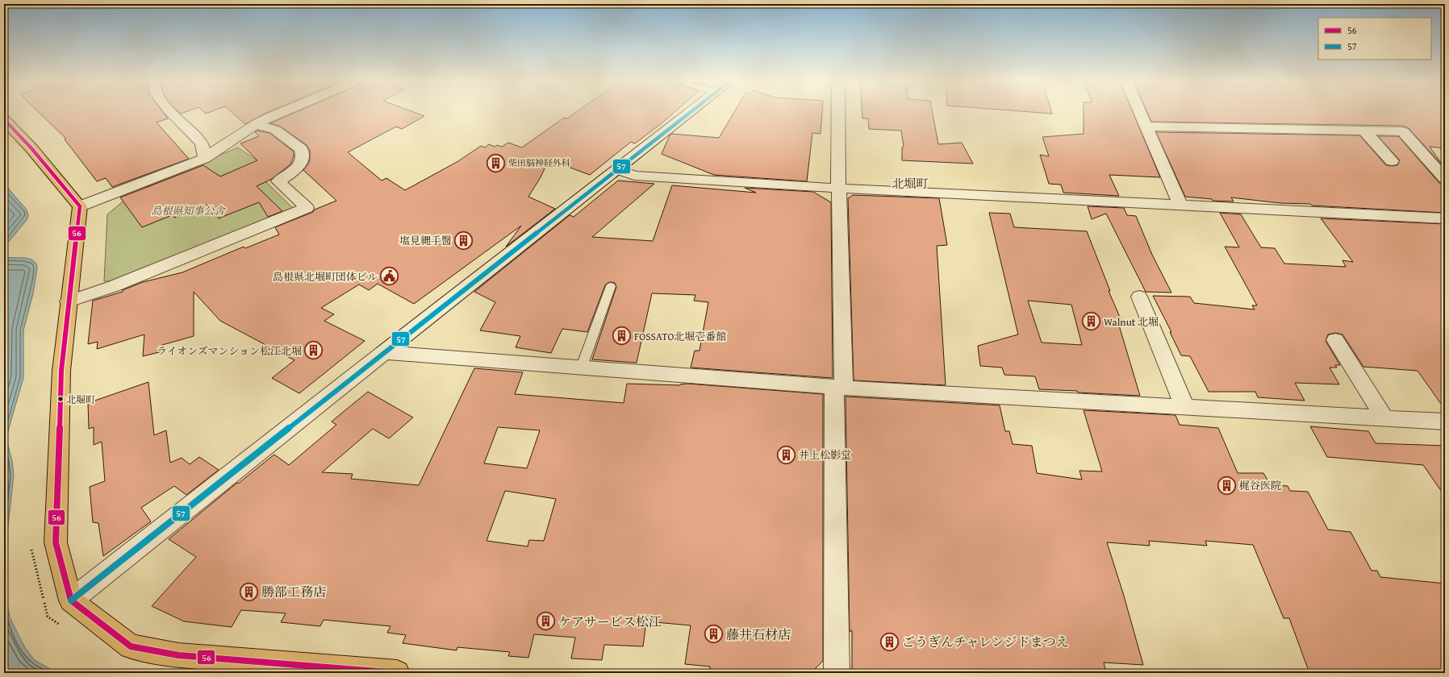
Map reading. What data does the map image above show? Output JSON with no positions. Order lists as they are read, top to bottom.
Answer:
{
  "districts": ["北堀町"],
  "parks": ["島根県知事公舎"],
  "places": {
    "building": [
      "柴田脳神経外科",
      "塩見縄手醫",
      "Walnut 北堀",
      "FOSSATO北堀壱番館",
      "ライオンズマンション松江北堀",
      "井上松影堂",
      "梶谷医院",
      "勝部工務店",
      "ケアサービス松江",
      "藤井石材店",
      "ごうぎんチャレンジドまつえ"
    ],
    "public building": ["島根県北堀町団体ビル"],
    "other": ["北堀町"]
  },
  "lines": ["transit line 57", "transit line 56"],
  "legend": ["56", "57"]
}
